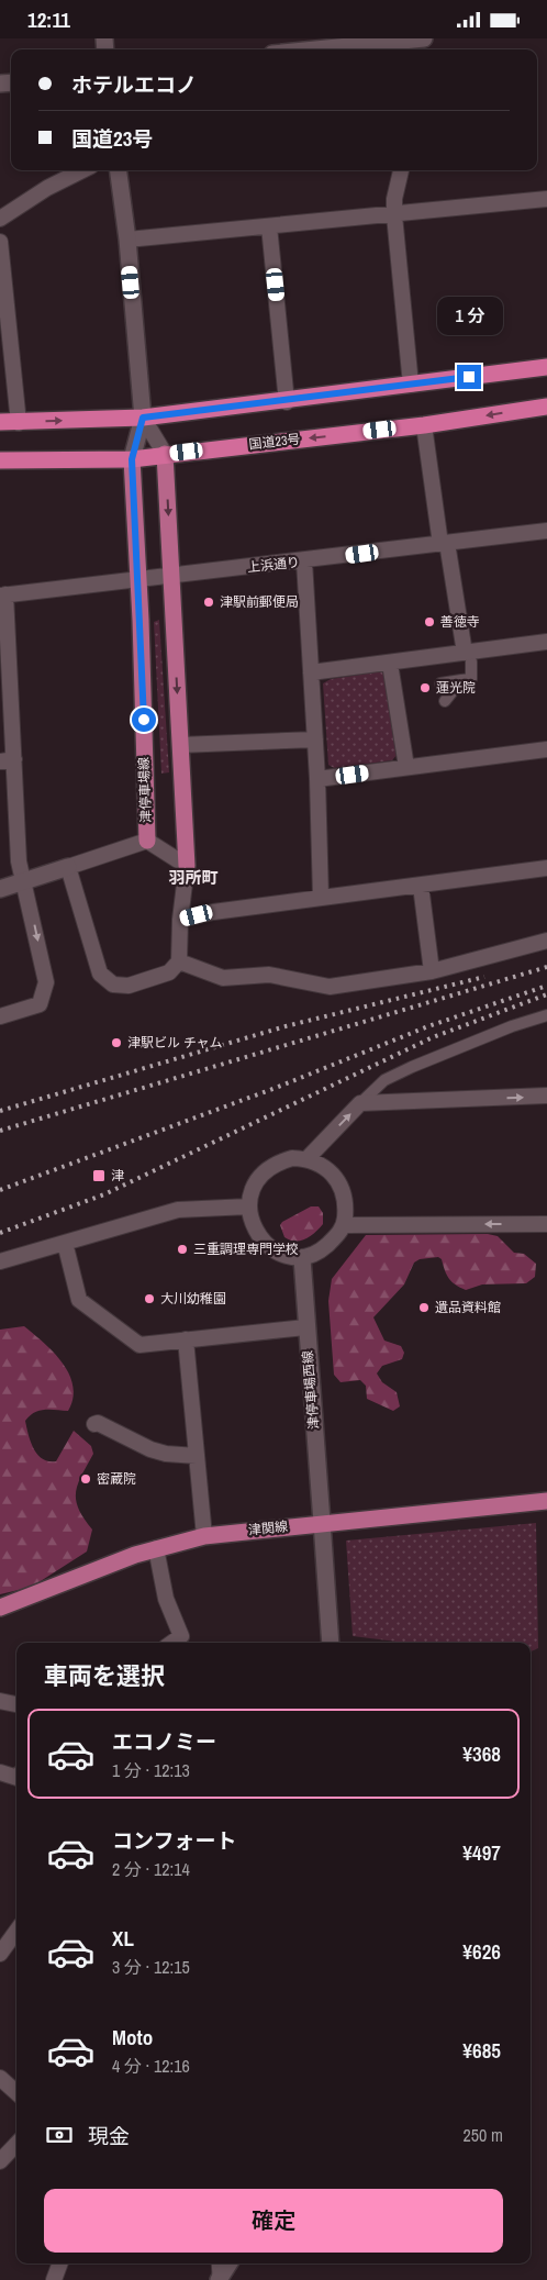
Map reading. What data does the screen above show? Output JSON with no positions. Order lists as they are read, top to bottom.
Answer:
{
  "streets": {
    "highway": ["国道23号"],
    "main road": ["津停車場線", "津関線"],
    "street": ["上浜通り", "津停車場西線"]
  },
  "crossings": [
    ["国道23号", "津停車場線"],
    ["上浜通り", "津停車場線"],
    ["津停車場西線", "津関線"]
  ],
  "districts": ["羽所町"],
  "places": {
    "other": [
      "津駅前郵便局",
      "善徳寺",
      "蓮光院",
      "津駅ビル チャム",
      "三重調理専門学校",
      "大川幼稚園",
      "遺品資料館",
      "密蔵院"
    ],
    "transit": ["津"]
  },
  "page": {
    "status": "12:11",
    "banner": ["ホテルエコノ", "国道23号"],
    "bubble": "1 分",
    "heading": "車両を選択",
    "list": [
      {
        "name": "エコノミー",
        "note": "1 分 · 12:13",
        "value": "¥368"
      },
      {
        "name": "コンフォート",
        "note": "2 分 · 12:14",
        "value": "¥497"
      },
      {
        "name": "XL",
        "note": "3 分 · 12:15",
        "value": "¥626"
      },
      {
        "name": "Moto",
        "note": "4 分 · 12:16",
        "value": "¥685"
      }
    ],
    "pay": ["現金", "250 m"],
    "buttons": "確定"
  }
}
